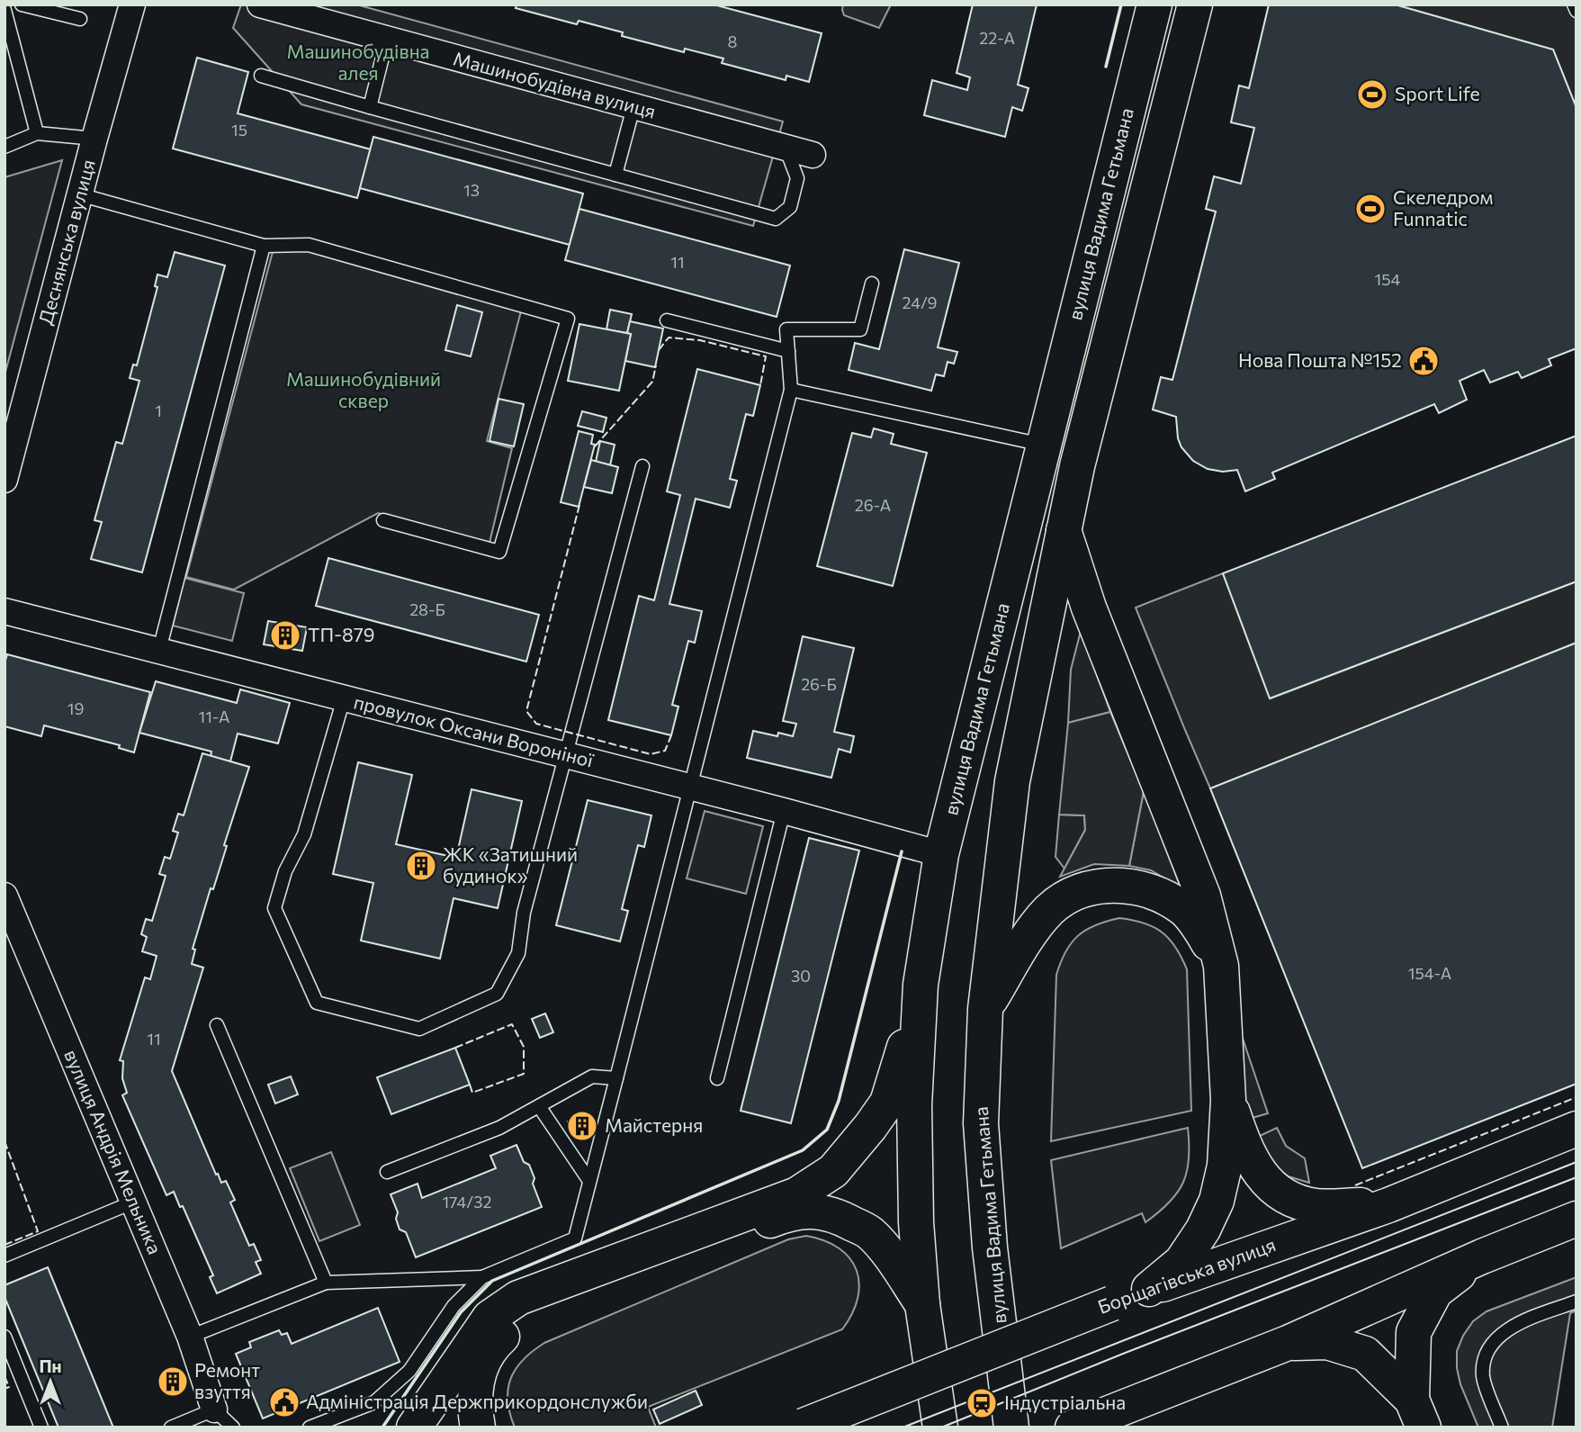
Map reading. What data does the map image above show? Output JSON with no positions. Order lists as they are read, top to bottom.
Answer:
{
  "streets": {
    "main road": ["вулиця Вадима Гетьмана", "Борщагівська вулиця"],
    "street": [
      "Машинобудівна вулиця",
      "Деснянська вулиця",
      "провулок Оксани Вороніної",
      "вулиця Андрія Мельника"
    ]
  },
  "crossings": [
    ["вулиця Вадима Гетьмана", "провулок Оксани Вороніної"]
  ],
  "parks": ["Машинобудівна алея", "Машинобудівний сквер"],
  "places": {
    "sports": ["Sport Life", "Скеледром Funnatic"],
    "public building": ["Нова Пошта №152", "Адміністрація Держприкордонслужби"],
    "building": [
      "ТП-879",
      "ЖК «Затишний будинок»",
      "Майстерня",
      "Ремонт взуття"
    ],
    "station": ["Індустріальна"]
  },
  "house_numbers": [
    "22-А",
    "8",
    "15",
    "13",
    "11",
    "154",
    "24/9",
    "1",
    "26-А",
    "28-Б",
    "26-Б",
    "19",
    "11-А",
    "154-А",
    "30",
    "11",
    "174/32"
  ],
  "north": "top"
}
